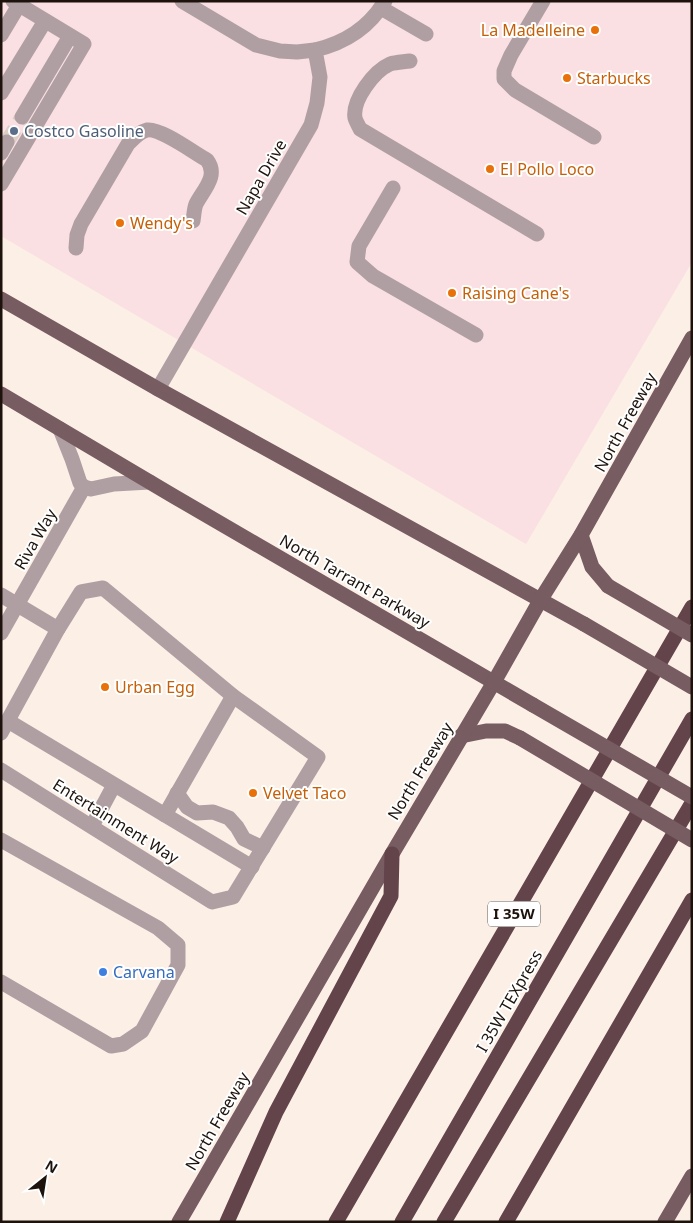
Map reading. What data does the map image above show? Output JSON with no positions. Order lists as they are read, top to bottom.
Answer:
{
  "streets": {
    "highway": ["I 35W", "I 35W TEXpress"],
    "main road": ["North Freeway", "North Tarrant Parkway"],
    "street": ["Napa Drive", "Riva Way", "Entertainment Way"]
  },
  "crossings": [
    ["North Freeway", "North Tarrant Parkway"]
  ],
  "places": [
    "La Madelleine",
    "Starbucks",
    "Costco Gasoline",
    "El Pollo Loco",
    "Wendy's",
    "Raising Cane's",
    "Urban Egg",
    "Velvet Taco",
    "Carvana"
  ],
  "north": "top right"
}
